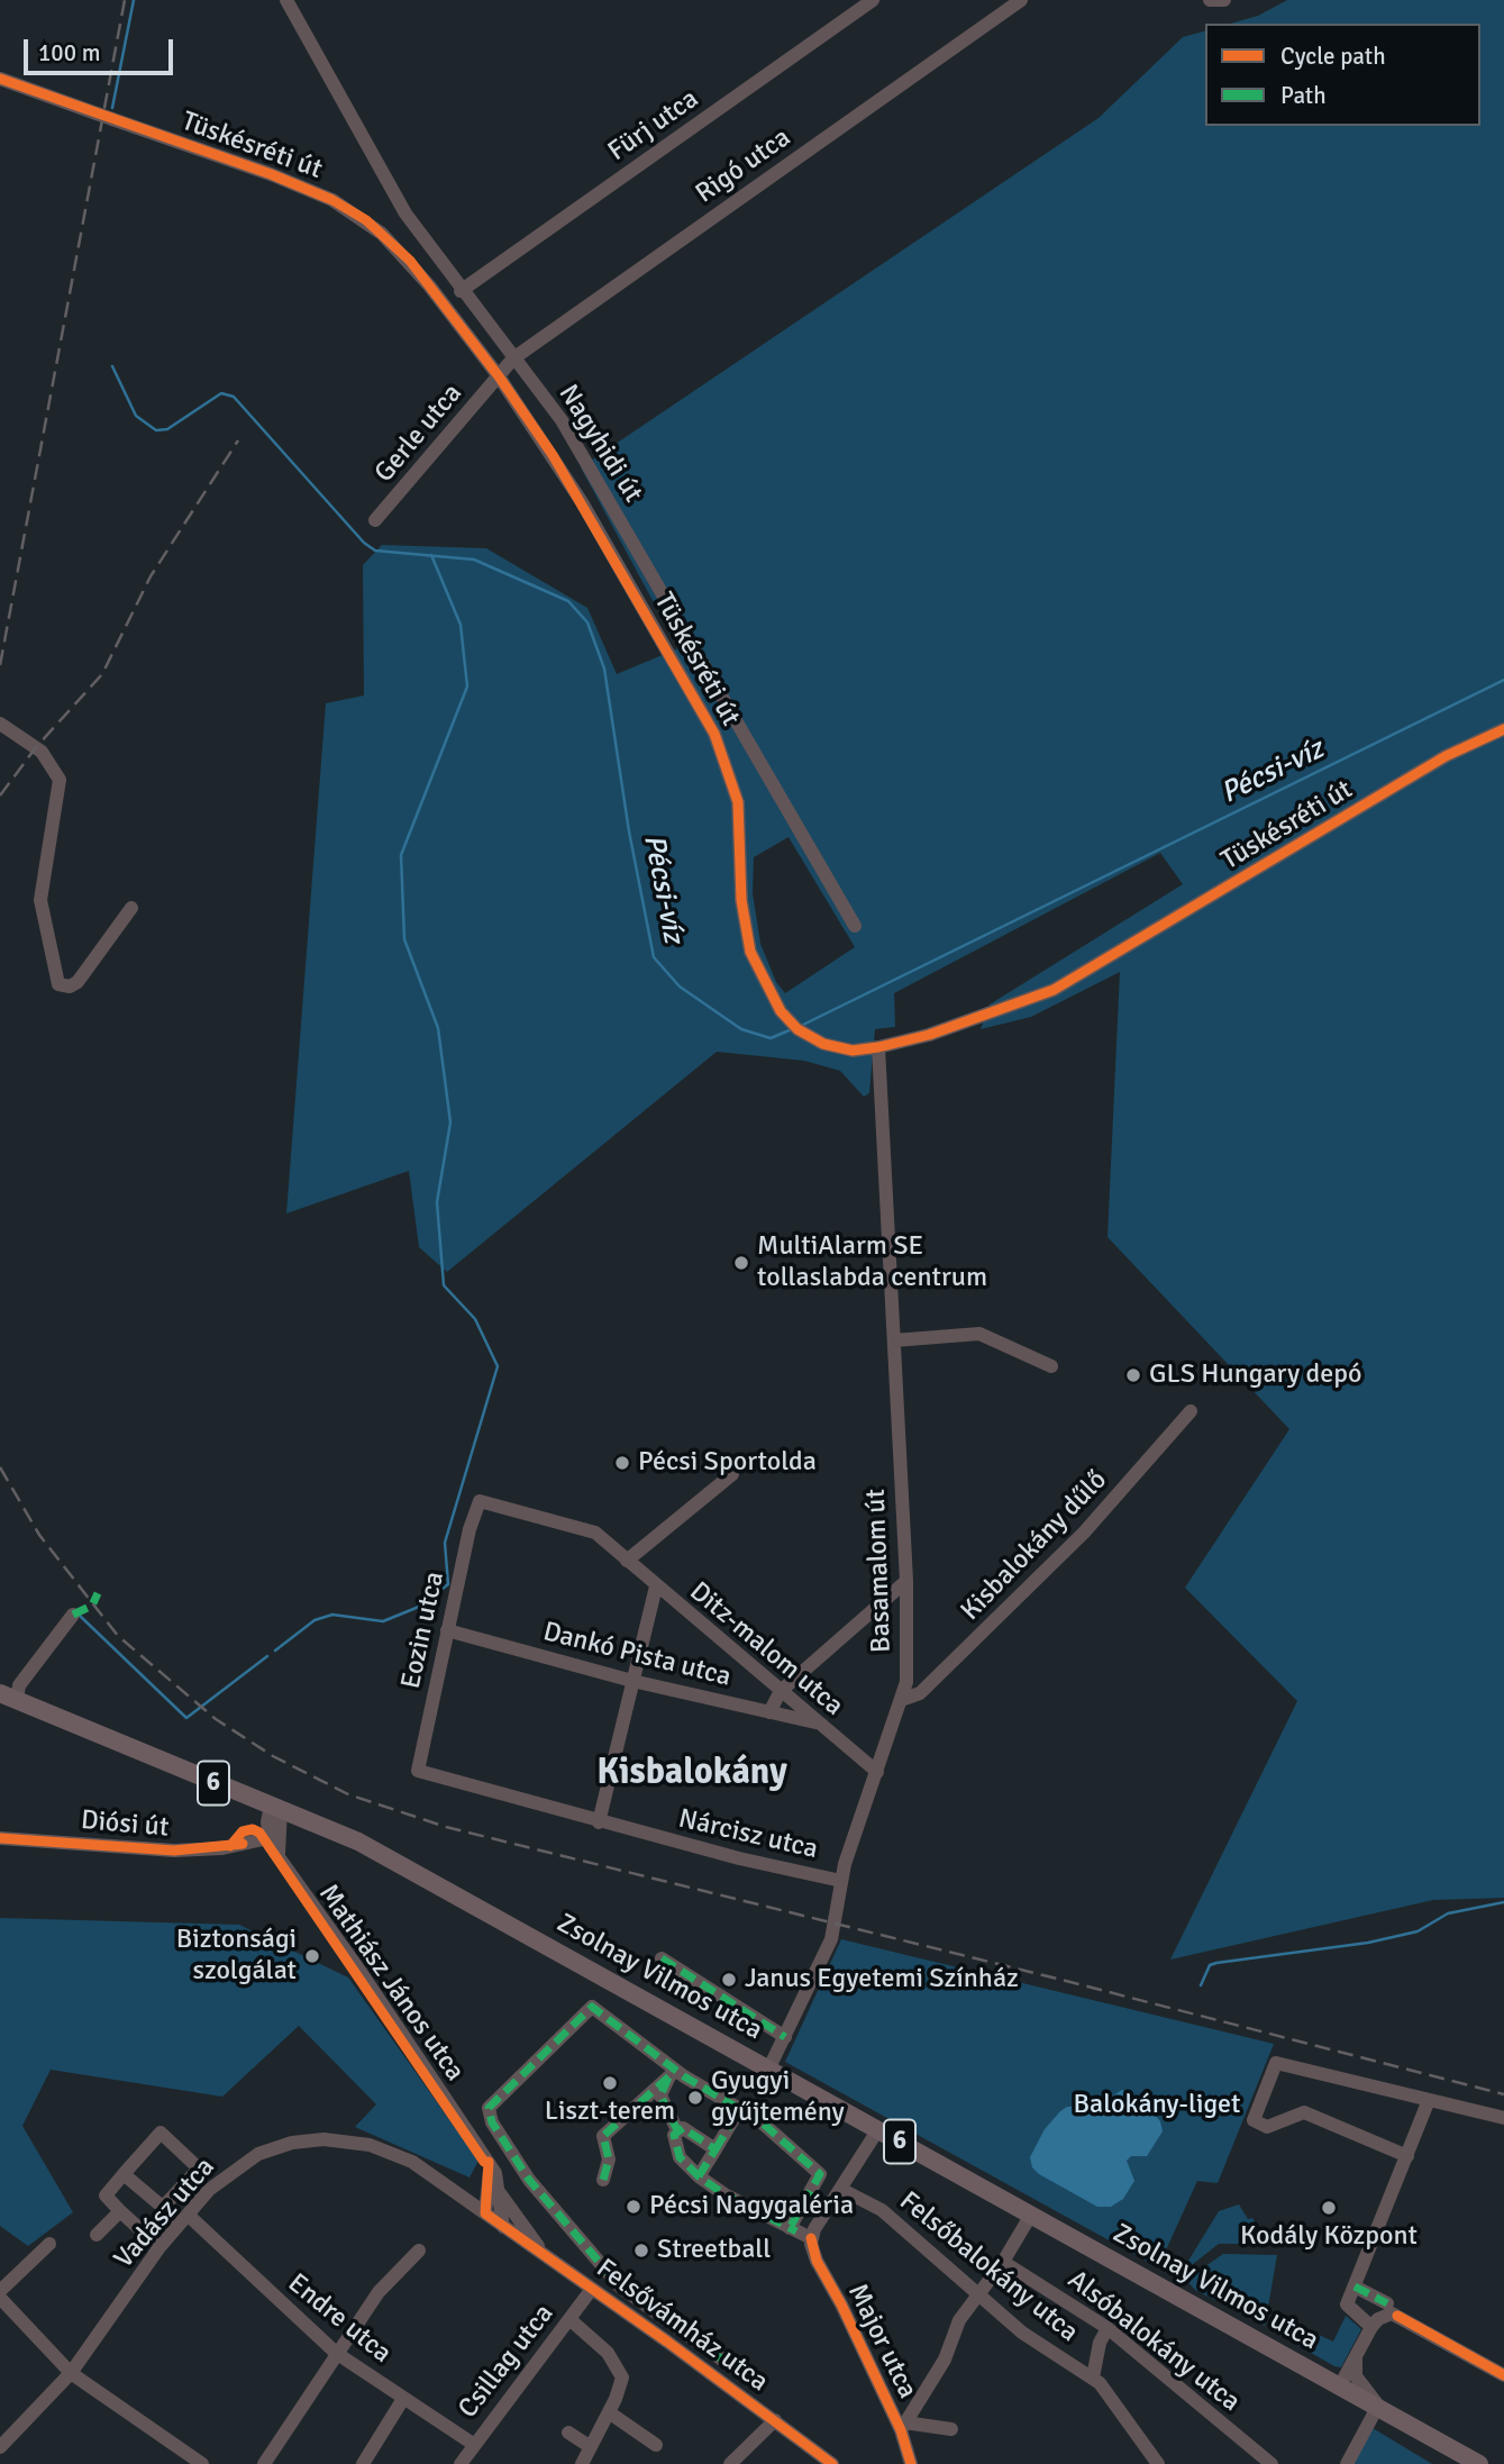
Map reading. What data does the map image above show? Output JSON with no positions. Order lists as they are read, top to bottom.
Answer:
{
  "streets": {
    "main road": ["6", "Zsolnay Vilmos utca"],
    "street": [
      "Fürj utca",
      "Tüskésréti út",
      "Rigó utca",
      "Gerle utca",
      "Nagyhidi út",
      "Kisbalokány dűlő",
      "Basamalom út",
      "Eozin utca",
      "Ditz-malom utca",
      "Dankó Pista utca",
      "Diósi út",
      "Nárcisz utca",
      "Mathiász János utca",
      "Vadász utca",
      "Felsőbalokány utca",
      "Endre utca",
      "Felsővámház utca",
      "Major utca",
      "Alsóbalokány utca",
      "Csillag utca"
    ]
  },
  "crossings": [
    ["Fürj utca", "Nagyhidi út"],
    ["Tüskésréti út", "Rigó utca"],
    ["Tüskésréti út", "Gerle utca"],
    ["Tüskésréti út", "Basamalom út"],
    ["Rigó utca", "Gerle utca"],
    ["Rigó utca", "Nagyhidi út"],
    ["Kisbalokány dűlő", "Basamalom út"],
    ["Basamalom út", "Ditz-malom utca"],
    ["Basamalom út", "Nárcisz utca"],
    ["Basamalom út", "Zsolnay Vilmos utca"],
    ["Eozin utca", "Ditz-malom utca"],
    ["Eozin utca", "Dankó Pista utca"],
    ["Eozin utca", "Nárcisz utca"],
    ["Ditz-malom utca", "Dankó Pista utca"],
    ["Diósi út", "Mathiász János utca"],
    ["Mathiász János utca", "Vadász utca"],
    ["Mathiász János utca", "Felsővámház utca"],
    ["Vadász utca", "Endre utca"],
    ["Vadász utca", "Felsővámház utca"],
    ["Endre utca", "Csillag utca"],
    ["Felsővámház utca", "Csillag utca"]
  ],
  "districts": ["Kisbalokány"],
  "water": ["Pécsi-víz"],
  "parks": ["Balokány-liget"],
  "places": [
    "MultiAlarm SE tollaslabda centrum",
    "GLS Hungary depó",
    "Pécsi Sportolda",
    "Biztonsági szolgálat",
    "Janus Egyetemi Színház",
    "Liszt-terem",
    "Gyugyi gyűjtemény",
    "Pécsi Nagygaléria",
    "Kodály Központ",
    "Streetball"
  ],
  "legend": ["Cycle path", "Path"],
  "scale_bar": "100 m"
}
